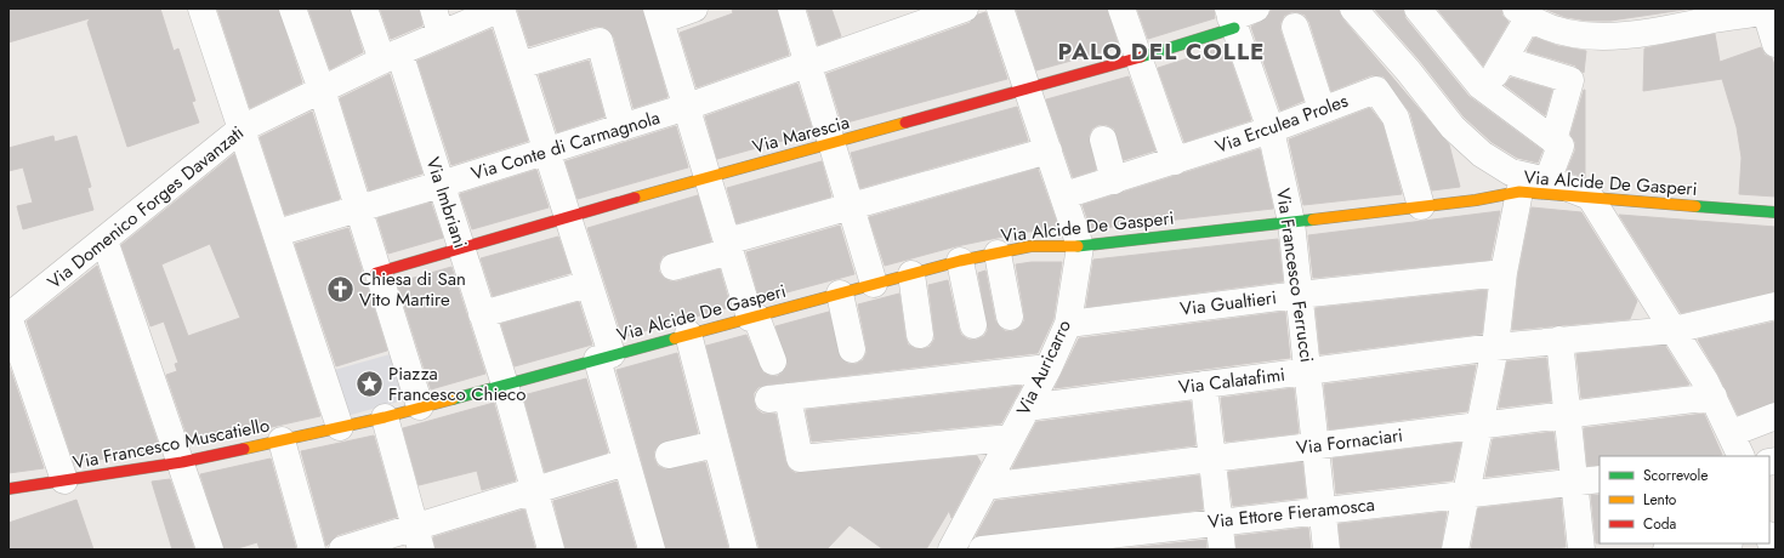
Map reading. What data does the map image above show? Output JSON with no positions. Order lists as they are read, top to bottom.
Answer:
{
  "streets": {
    "street": [
      "Via Erculea Proles",
      "Via Marescia",
      "Via Conte di Carmagnola",
      "Via Alcide De Gasperi",
      "Via Imbriani",
      "Via Domenico Forges Davanzati",
      "Via Francesco Ferrucci",
      "Via Gualtieri",
      "Via Auricarro",
      "Via Calatafimi",
      "Via Fornaciari",
      "Via Francesco Muscatiello",
      "Via Ettore Fieramosca"
    ]
  },
  "crossings": [
    ["Via Erculea Proles", "Via Alcide De Gasperi"],
    ["Via Erculea Proles", "Via Francesco Ferrucci"],
    ["Via Erculea Proles", "Via Auricarro"],
    ["Via Marescia", "Via Imbriani"],
    ["Via Marescia", "Via Francesco Ferrucci"],
    ["Via Marescia", "Via Auricarro"],
    ["Via Conte di Carmagnola", "Via Imbriani"],
    ["Via Alcide De Gasperi", "Via Imbriani"],
    ["Via Alcide De Gasperi", "Via Francesco Ferrucci"],
    ["Via Alcide De Gasperi", "Via Auricarro"],
    ["Via Imbriani", "Via Domenico Forges Davanzati"],
    ["Via Francesco Ferrucci", "Via Gualtieri"],
    ["Via Francesco Ferrucci", "Via Calatafimi"],
    ["Via Francesco Ferrucci", "Via Fornaciari"],
    ["Via Francesco Ferrucci", "Via Ettore Fieramosca"],
    ["Via Gualtieri", "Via Auricarro"],
    ["Via Auricarro", "Via Calatafimi"],
    ["Via Auricarro", "Via Fornaciari"]
  ],
  "districts": ["PALO DEL COLLE"],
  "places": {
    "church": ["Chiesa di San Vito Martire"],
    "place": ["Piazza Francesco Chieco"]
  },
  "legend": ["Scorrevole", "Lento", "Coda"]
}
